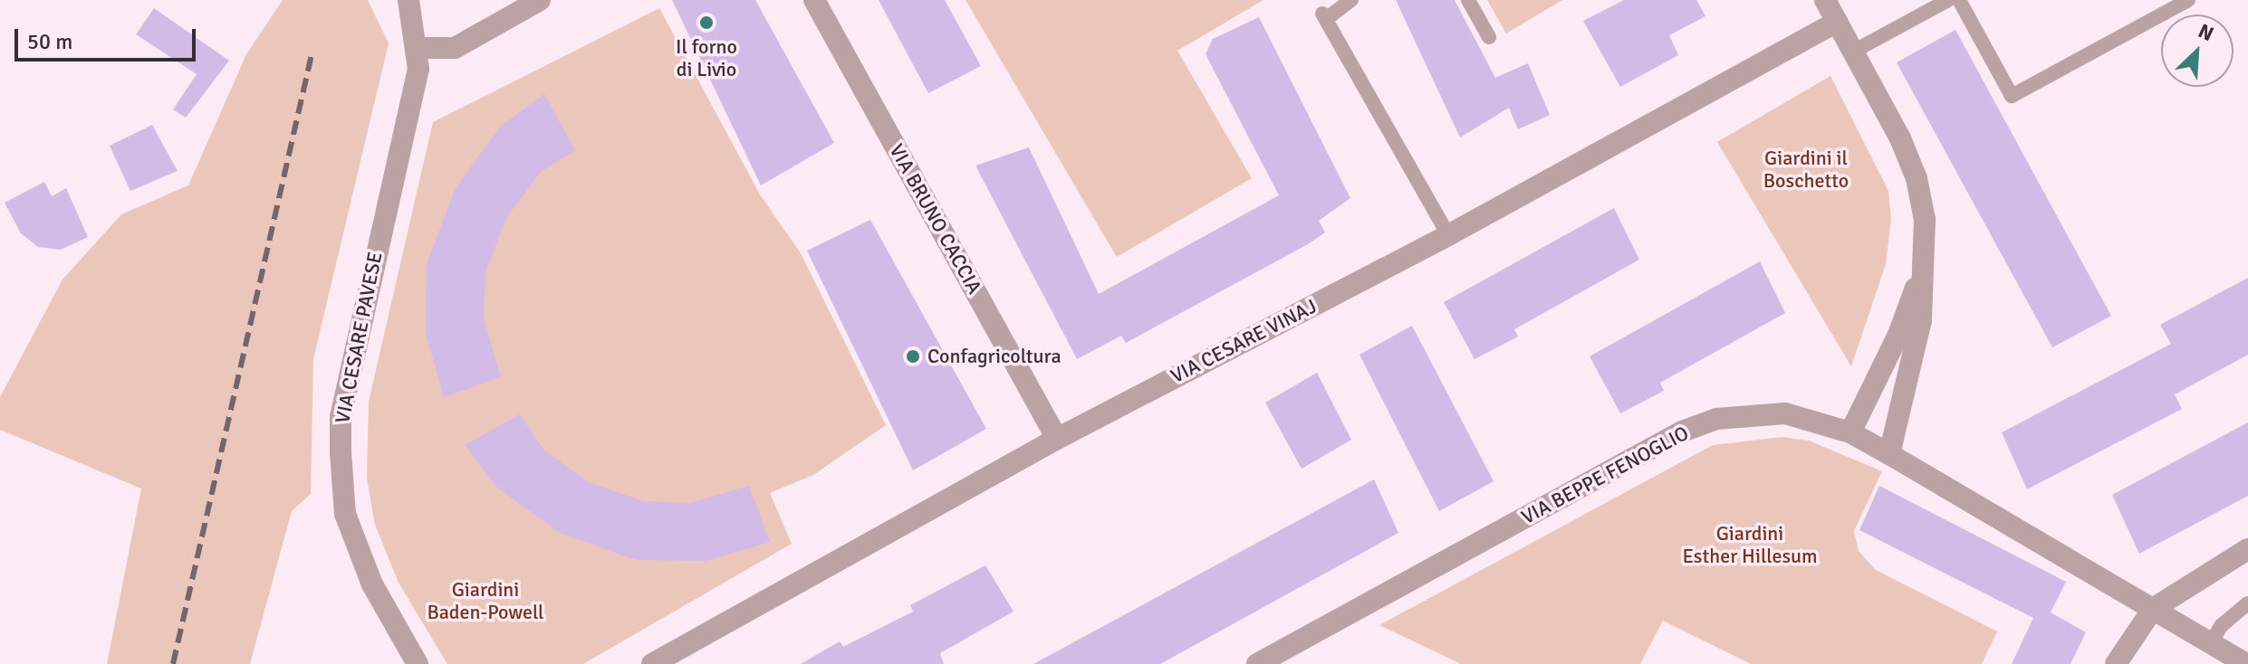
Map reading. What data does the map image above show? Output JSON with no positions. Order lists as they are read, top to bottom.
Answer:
{
  "streets": {
    "street": [
      "VIA BRUNO CACCIA",
      "VIA CESARE PAVESE",
      "VIA CESARE VINAJ",
      "VIA BEPPE FENOGLIO"
    ]
  },
  "crossings": [
    ["VIA BRUNO CACCIA", "VIA CESARE VINAJ"]
  ],
  "parks": ["Giardini il Boschetto", "Giardini Esther Hillesum", "Giardini Baden-Powell"],
  "places": ["Il forno di Livio", "Confagricoltura"],
  "scale_bar": "50 m",
  "north": "top right"
}
